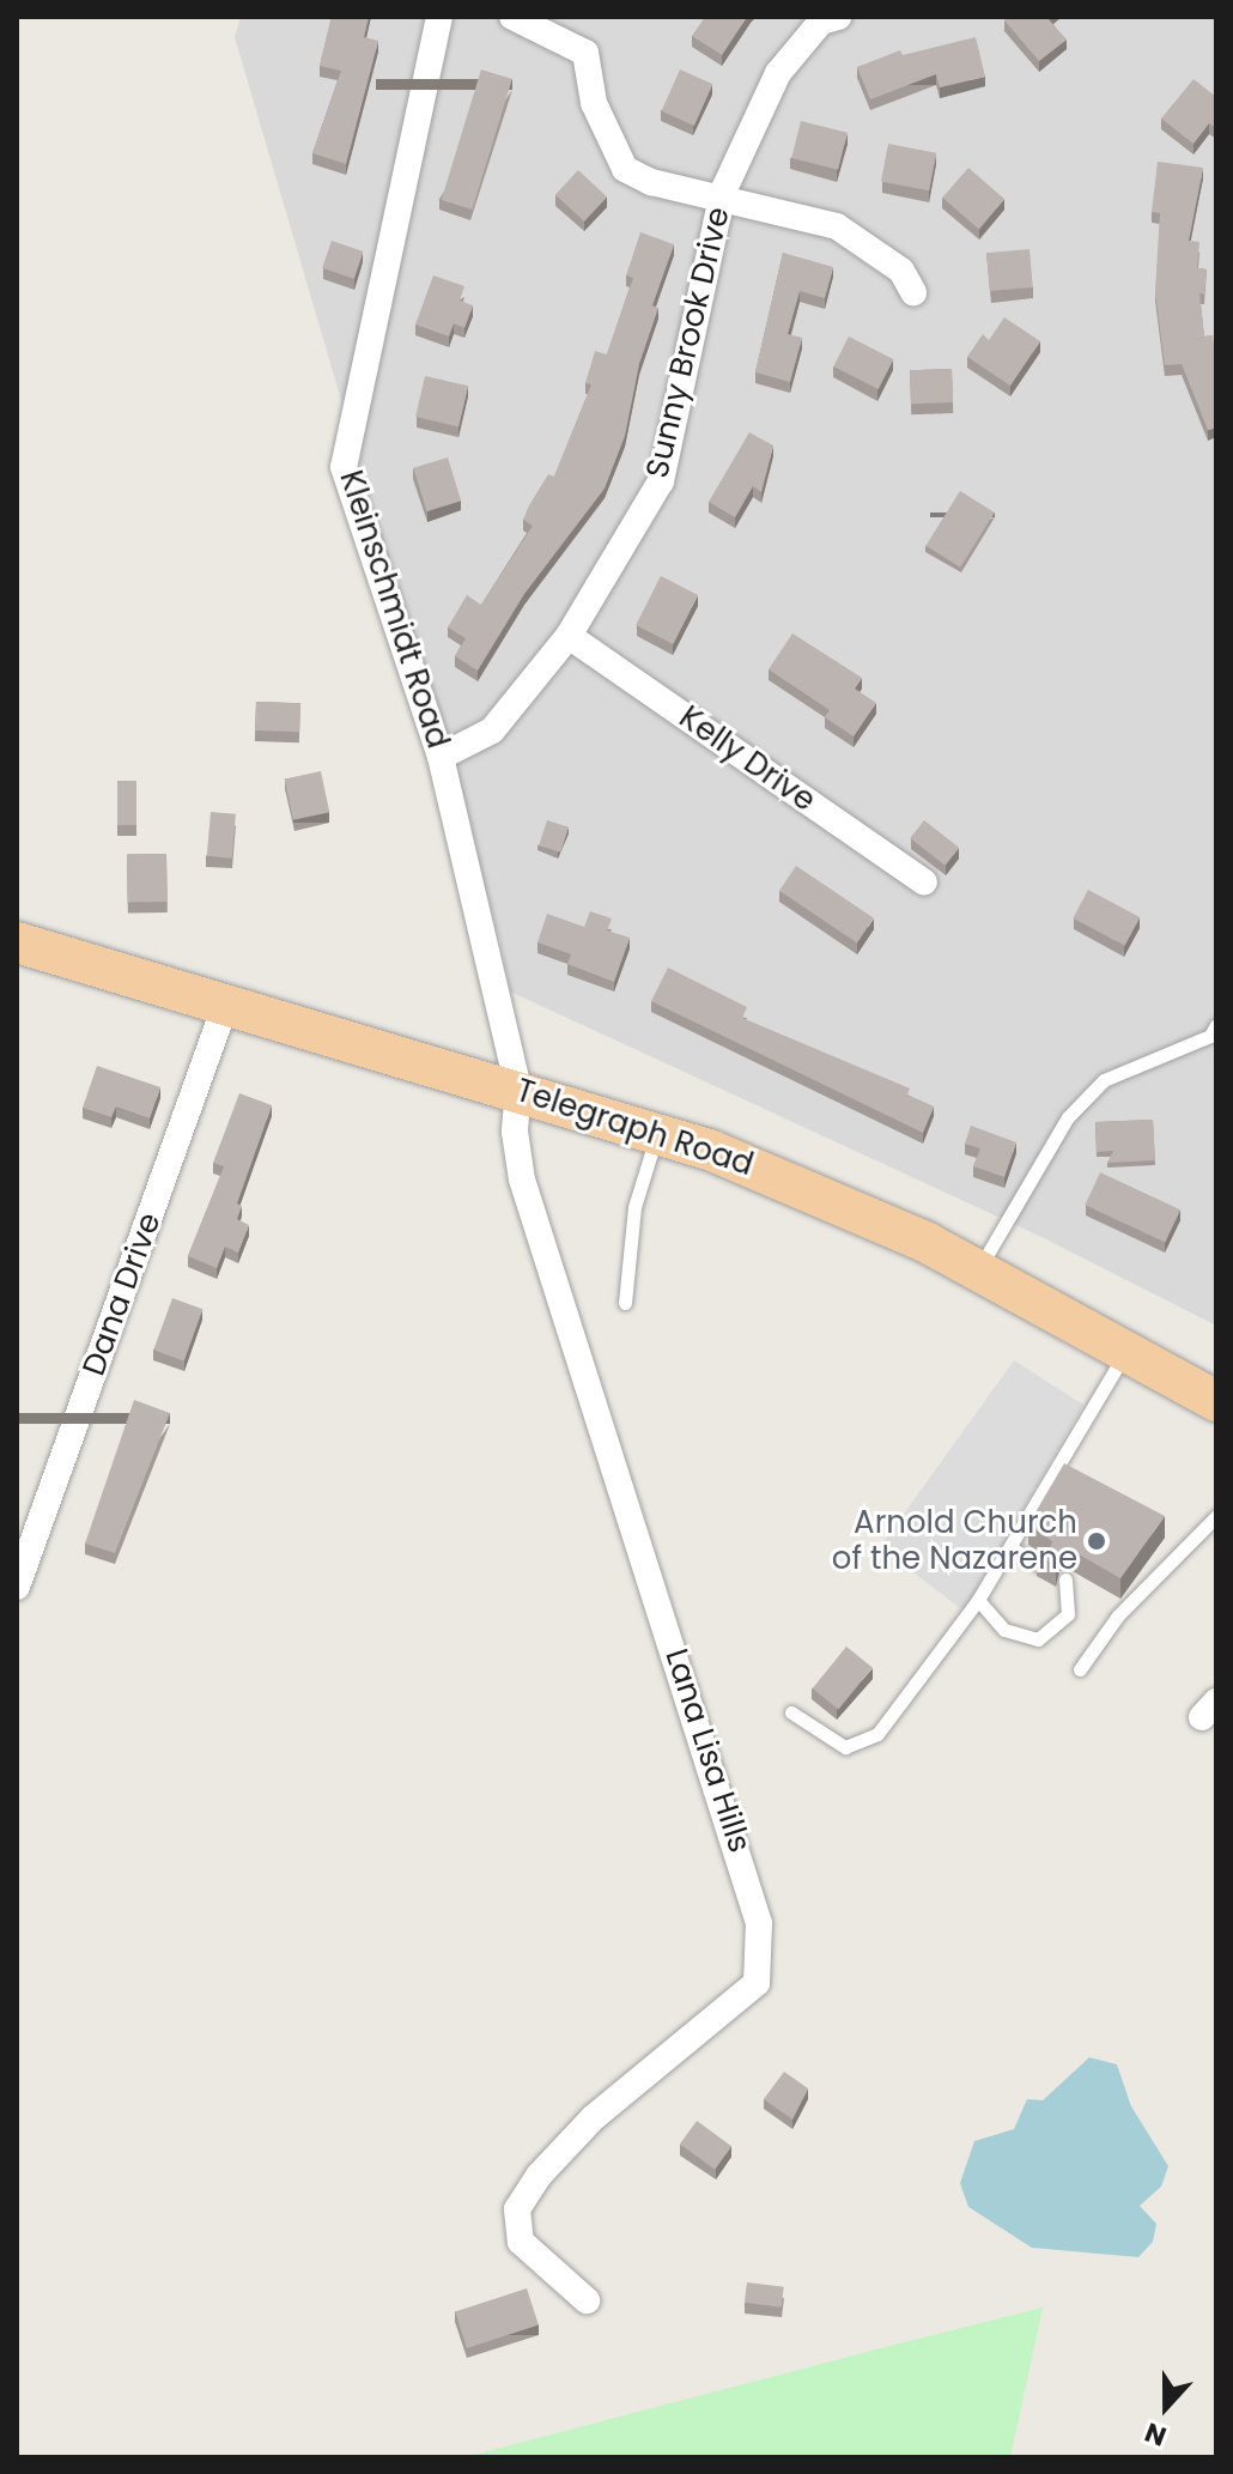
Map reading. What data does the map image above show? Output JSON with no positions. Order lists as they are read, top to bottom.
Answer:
{
  "streets": {
    "main road": ["Telegraph Road"],
    "street": [
      "Sunny Brook Drive",
      "Kleinschmidt Road",
      "Kelly Drive",
      "Dana Drive",
      "Lana Lisa Hills"
    ]
  },
  "crossings": [
    ["Sunny Brook Drive", "Kleinschmidt Road"],
    ["Sunny Brook Drive", "Kelly Drive"],
    ["Kleinschmidt Road", "Telegraph Road"],
    ["Kleinschmidt Road", "Lana Lisa Hills"],
    ["Telegraph Road", "Dana Drive"],
    ["Telegraph Road", "Lana Lisa Hills"]
  ],
  "places": ["Arnold Church of the Nazarene"],
  "north": "bottom"
}
